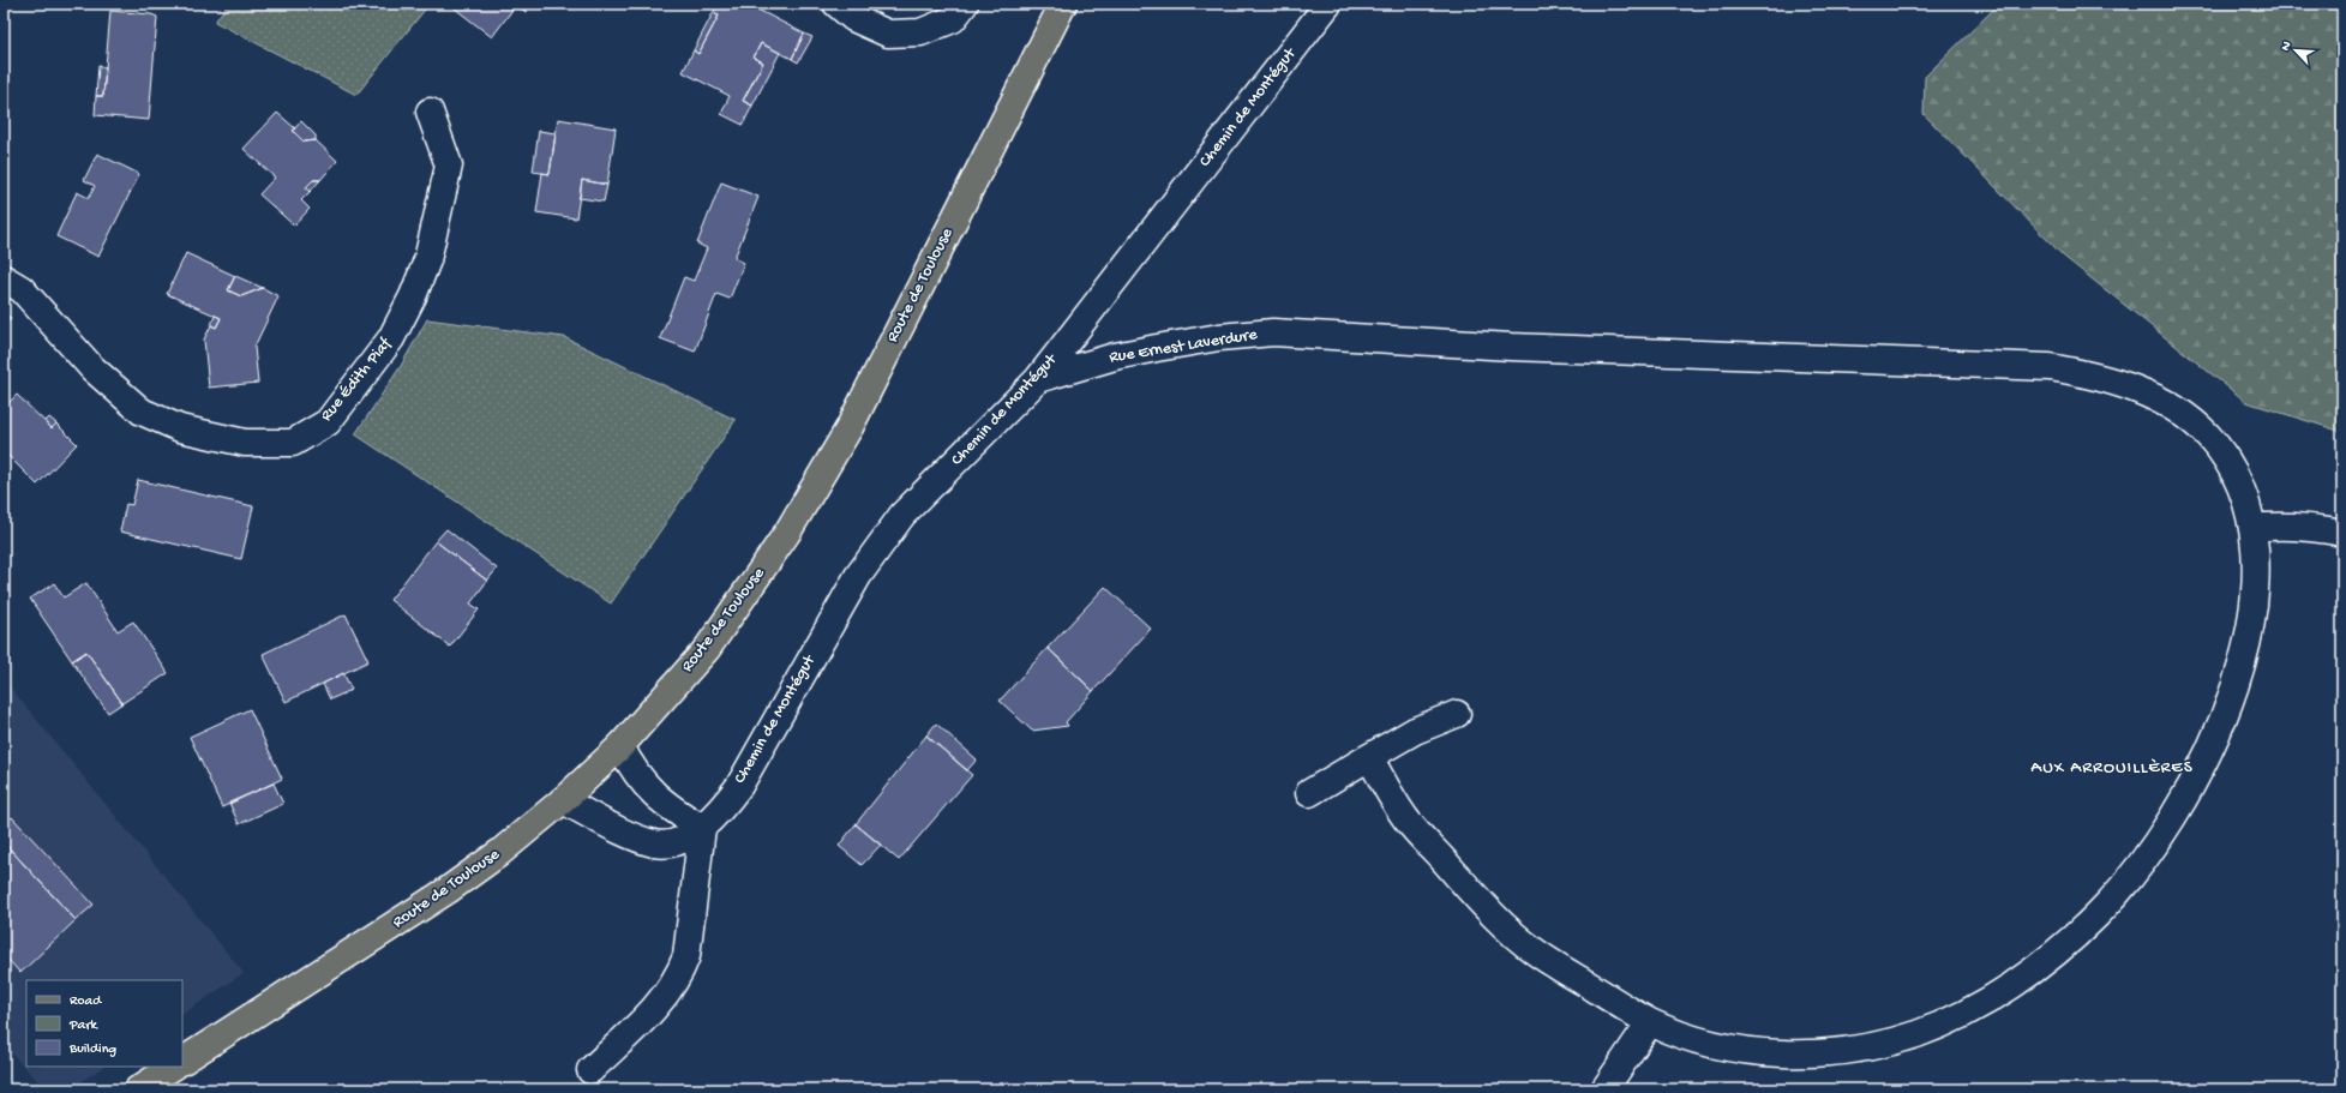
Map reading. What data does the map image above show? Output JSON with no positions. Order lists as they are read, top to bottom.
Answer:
{
  "streets": {
    "main road": ["Route de Toulouse"],
    "street": ["Chemin de Montégut", "Rue Ernest Laverdure", "Rue Édith Piaf"]
  },
  "crossings": [
    ["Chemin de Montégut", "Route de Toulouse"],
    ["Chemin de Montégut", "Rue Ernest Laverdure"]
  ],
  "districts": ["AUX ARROUILLÈRES"],
  "legend": ["Road", "Park", "Building"],
  "north": "top left"
}
